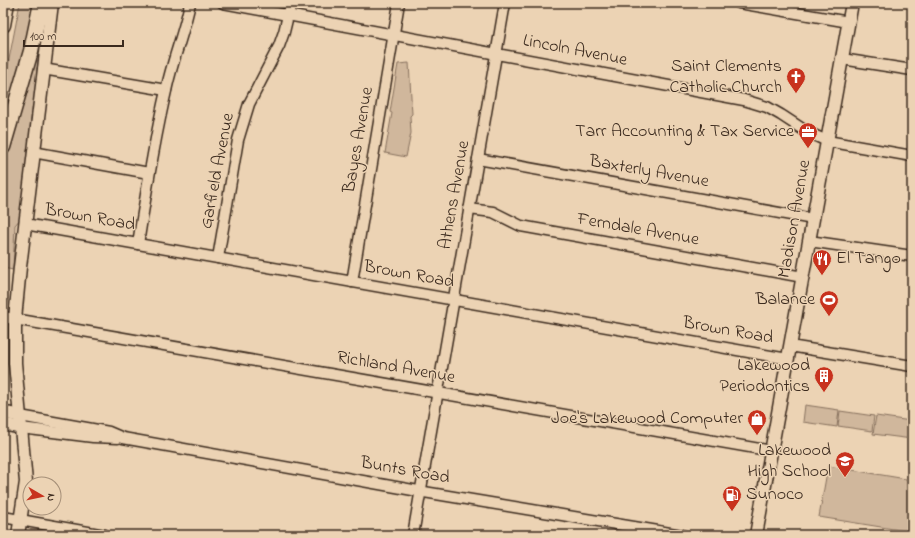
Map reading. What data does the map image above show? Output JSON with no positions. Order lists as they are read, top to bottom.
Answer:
{
  "streets": {
    "main road": ["Madison Avenue"],
    "street": [
      "Lincoln Avenue",
      "Bayes Avenue",
      "Garfield Avenue",
      "Baxterly Avenue",
      "Athens Avenue",
      "Brown Road",
      "Ferndale Avenue",
      "Richland Avenue",
      "Bunts Road"
    ]
  },
  "crossings": [
    ["Lincoln Avenue", "Bayes Avenue"],
    ["Lincoln Avenue", "Garfield Avenue"],
    ["Lincoln Avenue", "Athens Avenue"],
    ["Lincoln Avenue", "Madison Avenue"],
    ["Bayes Avenue", "Brown Road"],
    ["Garfield Avenue", "Brown Road"],
    ["Baxterly Avenue", "Athens Avenue"],
    ["Baxterly Avenue", "Madison Avenue"],
    ["Athens Avenue", "Brown Road"],
    ["Athens Avenue", "Ferndale Avenue"],
    ["Athens Avenue", "Richland Avenue"],
    ["Athens Avenue", "Bunts Road"],
    ["Brown Road", "Madison Avenue"],
    ["Madison Avenue", "Ferndale Avenue"],
    ["Madison Avenue", "Richland Avenue"]
  ],
  "places": {
    "church": ["Saint Clements Catholic Church"],
    "office": ["Tarr Accounting & Tax Service"],
    "restaurant": ["El Tango"],
    "sports": ["Balance"],
    "building": ["Lakewood Periodontics"],
    "shop": ["Joe's Lakewood Computer"],
    "school or university": ["Lakewood High School"],
    "fuel station": ["Sunoco"]
  },
  "scale_bar": "100 m",
  "north": "right"
}
